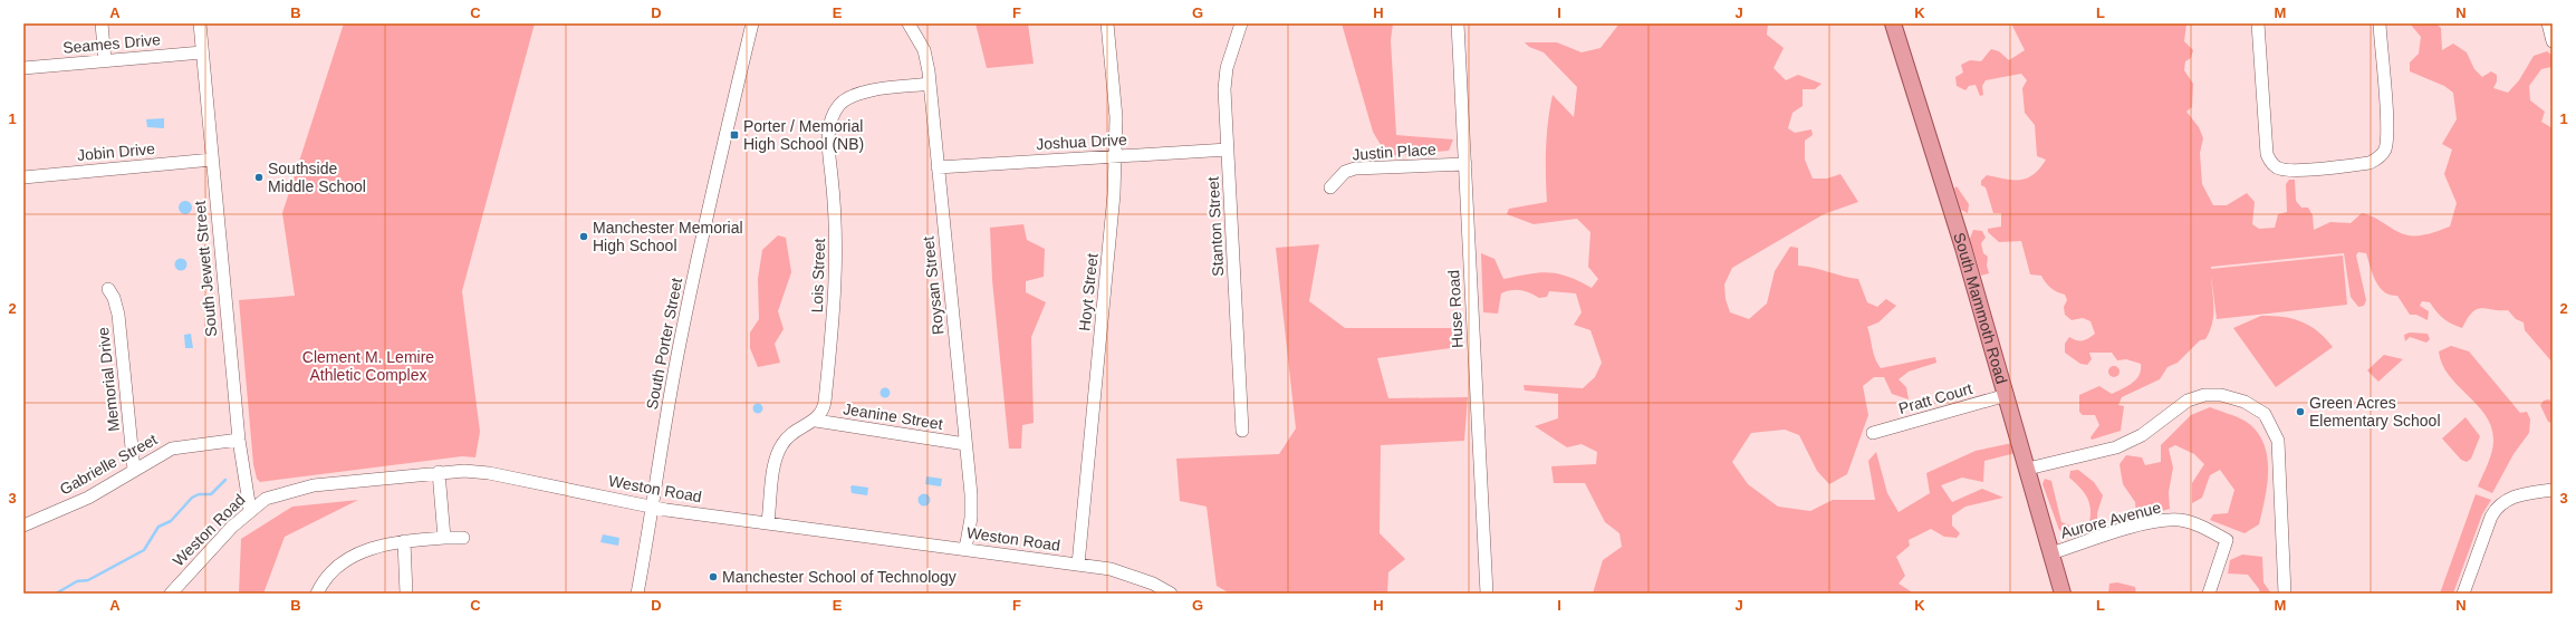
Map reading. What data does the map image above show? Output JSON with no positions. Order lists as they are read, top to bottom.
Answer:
{
  "streets": {
    "main road": ["South Mammoth Road"],
    "street": [
      "Seames Drive",
      "Joshua Drive",
      "Jobin Drive",
      "Justin Place",
      "Stanton Street",
      "South Jewett Street",
      "Lois Street",
      "Roysan Street",
      "Hoyt Street",
      "Huse Road",
      "South Porter Street",
      "Memorial Drive",
      "Pratt Court",
      "Jeanine Street",
      "Gabrielle Street",
      "Weston Road",
      "Aurore Avenue"
    ]
  },
  "crossings": [
    ["Seames Drive", "South Jewett Street"],
    ["Joshua Drive", "Stanton Street"],
    ["Joshua Drive", "Roysan Street"],
    ["Joshua Drive", "Hoyt Street"],
    ["Jobin Drive", "South Jewett Street"],
    ["Justin Place", "Huse Road"],
    ["South Jewett Street", "Gabrielle Street"],
    ["South Jewett Street", "Weston Road"],
    ["Lois Street", "Roysan Street"],
    ["Lois Street", "Jeanine Street"],
    ["Roysan Street", "Jeanine Street"],
    ["Roysan Street", "Weston Road"],
    ["Hoyt Street", "Weston Road"],
    ["South Mammoth Road", "Pratt Court"],
    ["South Mammoth Road", "Aurore Avenue"],
    ["South Porter Street", "Weston Road"],
    ["Memorial Drive", "Gabrielle Street"]
  ],
  "parks": ["Clement M. Lemire Athletic Complex"],
  "places": {
    "transit": ["Porter / Memorial High School (NB)"],
    "other": [
      "Southside Middle School",
      "Manchester Memorial High School",
      "Green Acres Elementary School",
      "Manchester School of Technology"
    ]
  },
  "grid": {
    "columns": [
      "A",
      "B",
      "C",
      "D",
      "E",
      "F",
      "G",
      "H",
      "I",
      "J",
      "K",
      "L",
      "M",
      "N"
    ],
    "rows": ["1", "2", "3"]
  }
}
